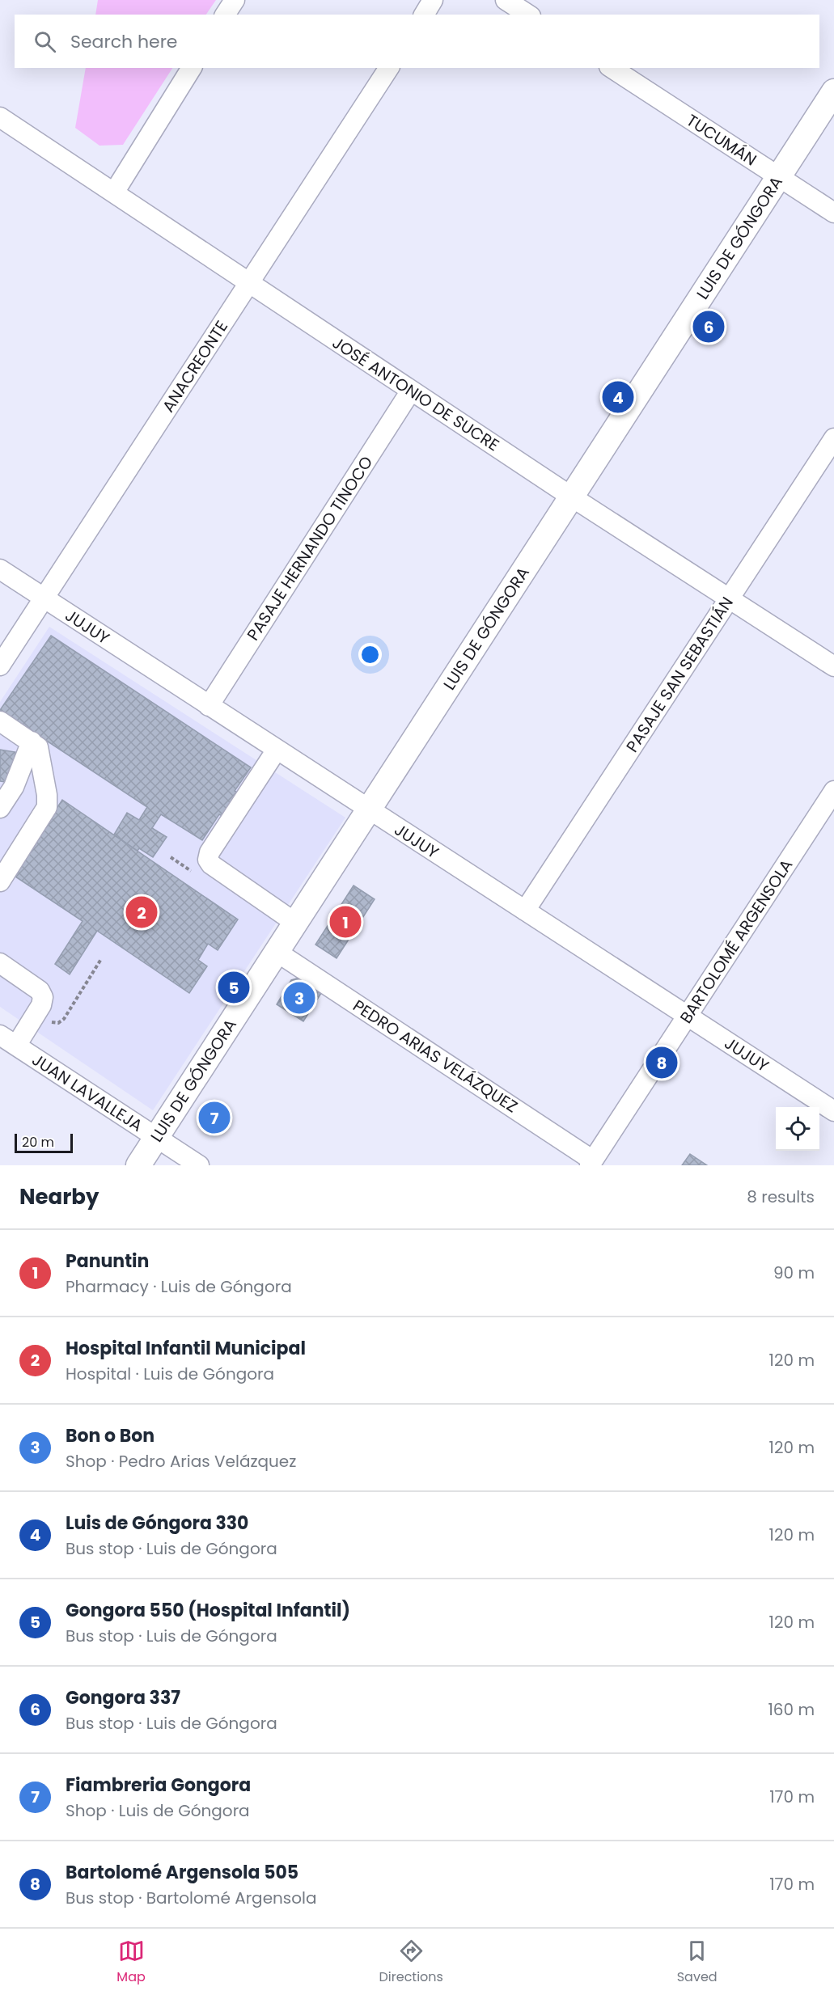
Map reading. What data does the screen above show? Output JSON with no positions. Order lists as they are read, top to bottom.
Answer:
{
  "streets": {
    "main road": ["LUIS DE GÓNGORA"],
    "street": [
      "TUCUMÁN",
      "ANACREONTE",
      "JOSÉ ANTONIO DE SUCRE",
      "PASAJE HERNANDO TINOCO",
      "JUJUY",
      "PASAJE SAN SEBASTIÁN",
      "BARTOLOMÉ ARGENSOLA",
      "PEDRO ARIAS VELÁZQUEZ",
      "JUAN LAVALLEJA"
    ]
  },
  "crossings": [
    ["TUCUMÁN", "LUIS DE GÓNGORA"],
    ["LUIS DE GÓNGORA", "JOSÉ ANTONIO DE SUCRE"],
    ["LUIS DE GÓNGORA", "JUJUY"],
    ["LUIS DE GÓNGORA", "PEDRO ARIAS VELÁZQUEZ"],
    ["LUIS DE GÓNGORA", "JUAN LAVALLEJA"],
    ["ANACREONTE", "JOSÉ ANTONIO DE SUCRE"],
    ["ANACREONTE", "JUJUY"],
    ["JOSÉ ANTONIO DE SUCRE", "PASAJE HERNANDO TINOCO"],
    ["JOSÉ ANTONIO DE SUCRE", "PASAJE SAN SEBASTIÁN"],
    ["PASAJE HERNANDO TINOCO", "JUJUY"],
    ["JUJUY", "PASAJE SAN SEBASTIÁN"],
    ["JUJUY", "BARTOLOMÉ ARGENSOLA"],
    ["BARTOLOMÉ ARGENSOLA", "PEDRO ARIAS VELÁZQUEZ"]
  ],
  "scale_bar": "20 m",
  "page": {
    "search": "Search here",
    "pins": [
      "6",
      "4",
      "2",
      "1",
      "5",
      "3",
      "8",
      "7"
    ],
    "scale": "20 m",
    "heading": ["Nearby", "8 results"],
    "list": [
      {
        "mark": "1",
        "name": "Panuntin",
        "note": "Pharmacy · Luis de Góngora",
        "value": "90 m"
      },
      {
        "mark": "2",
        "name": "Hospital Infantil Municipal",
        "note": "Hospital · Luis de Góngora",
        "value": "120 m"
      },
      {
        "mark": "3",
        "name": "Bon o Bon",
        "note": "Shop · Pedro Arias Velázquez",
        "value": "120 m"
      },
      {
        "mark": "4",
        "name": "Luis de Góngora 330",
        "note": "Bus stop · Luis de Góngora",
        "value": "120 m"
      },
      {
        "mark": "5",
        "name": "Gongora 550 (Hospital Infantil)",
        "note": "Bus stop · Luis de Góngora",
        "value": "120 m"
      },
      {
        "mark": "6",
        "name": "Gongora 337",
        "note": "Bus stop · Luis de Góngora",
        "value": "160 m"
      },
      {
        "mark": "7",
        "name": "Fiambreria Gongora",
        "note": "Shop · Luis de Góngora",
        "value": "170 m"
      },
      {
        "mark": "8",
        "name": "Bartolomé Argensola 505",
        "note": "Bus stop · Bartolomé Argensola",
        "value": "170 m"
      }
    ],
    "nav": ["Map", "Directions", "Saved"]
  }
}
